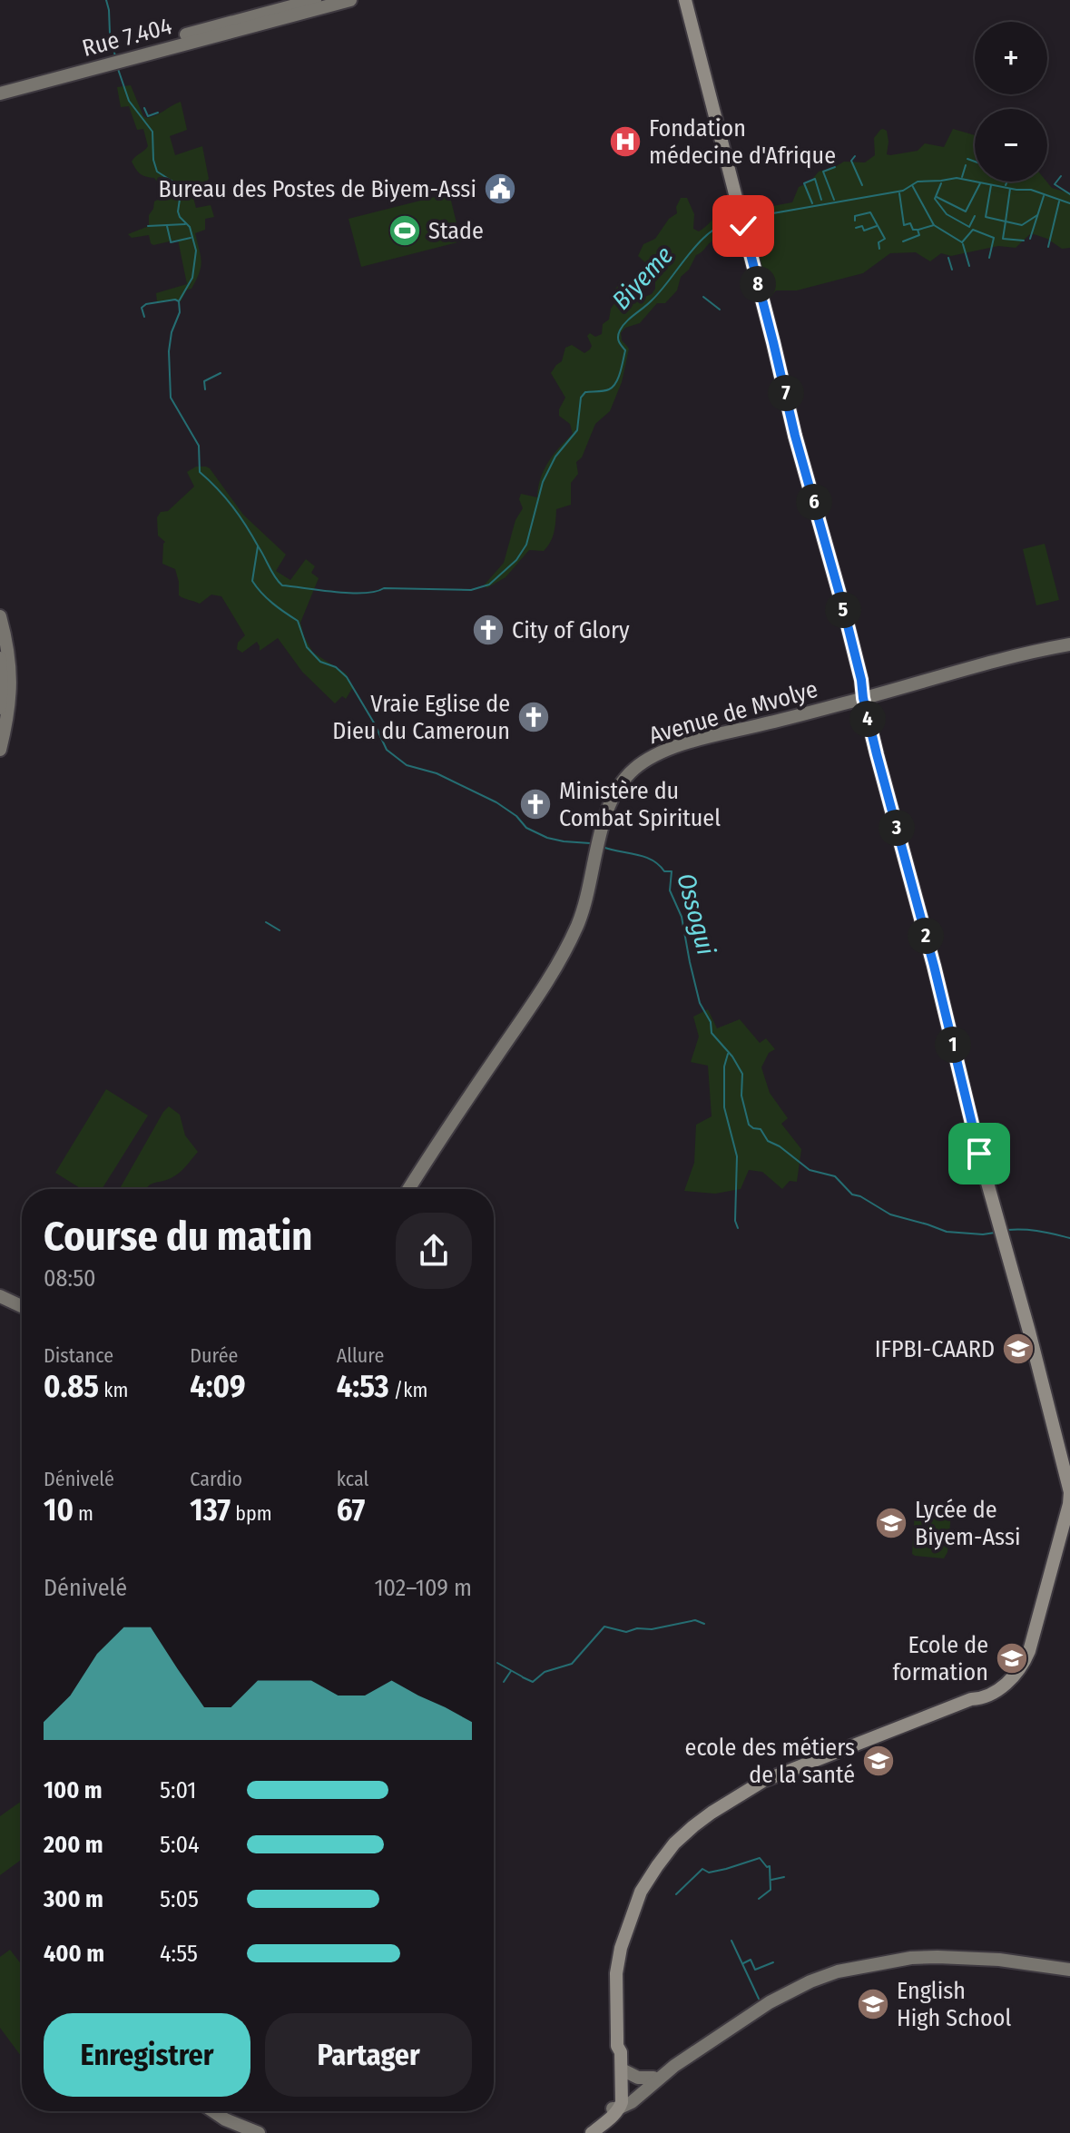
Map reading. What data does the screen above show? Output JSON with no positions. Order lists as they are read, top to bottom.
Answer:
{
  "streets": {
    "main road": ["Rue 7.404", "Avenue de Mvolye"]
  },
  "water": ["Biyeme", "Ossogui"],
  "places": {
    "hospital": ["Fondation médecine d'Afrique"],
    "public building": ["Bureau des Postes de Biyem-Assi"],
    "sports": ["Stade"],
    "church": ["City of Glory", "Vraie Eglise de Dieu du Cameroun", "Ministère du Combat Spirituel"],
    "school or university": [
      "IFPBI-CAARD",
      "Lycée de Biyem-Assi",
      "Ecole de formation",
      "ecole des métiers de la santé",
      "English High School"
    ]
  },
  "page": {
    "map_buttons": ["+", "−"],
    "pins": [
      "8",
      "7",
      "6",
      "5",
      "4",
      "3",
      "2",
      "1"
    ],
    "heading": ["Course du matin", "08:50"],
    "stats": [
      ["Distance", "0.85 km"],
      ["Durée", "4:09"],
      ["Allure", "4:53 /km"],
      ["Dénivelé", "10 m"],
      ["Cardio", "137 bpm"],
      ["kcal", "67"]
    ],
    "chart": ["Dénivelé", "102–109 m"],
    "list": [
      {
        "name": "100 m",
        "note": "5:01"
      },
      {
        "name": "200 m",
        "note": "5:04"
      },
      {
        "name": "300 m",
        "note": "5:05"
      },
      {
        "name": "400 m",
        "note": "4:55"
      }
    ],
    "buttons": ["Enregistrer", "Partager"]
  }
}
